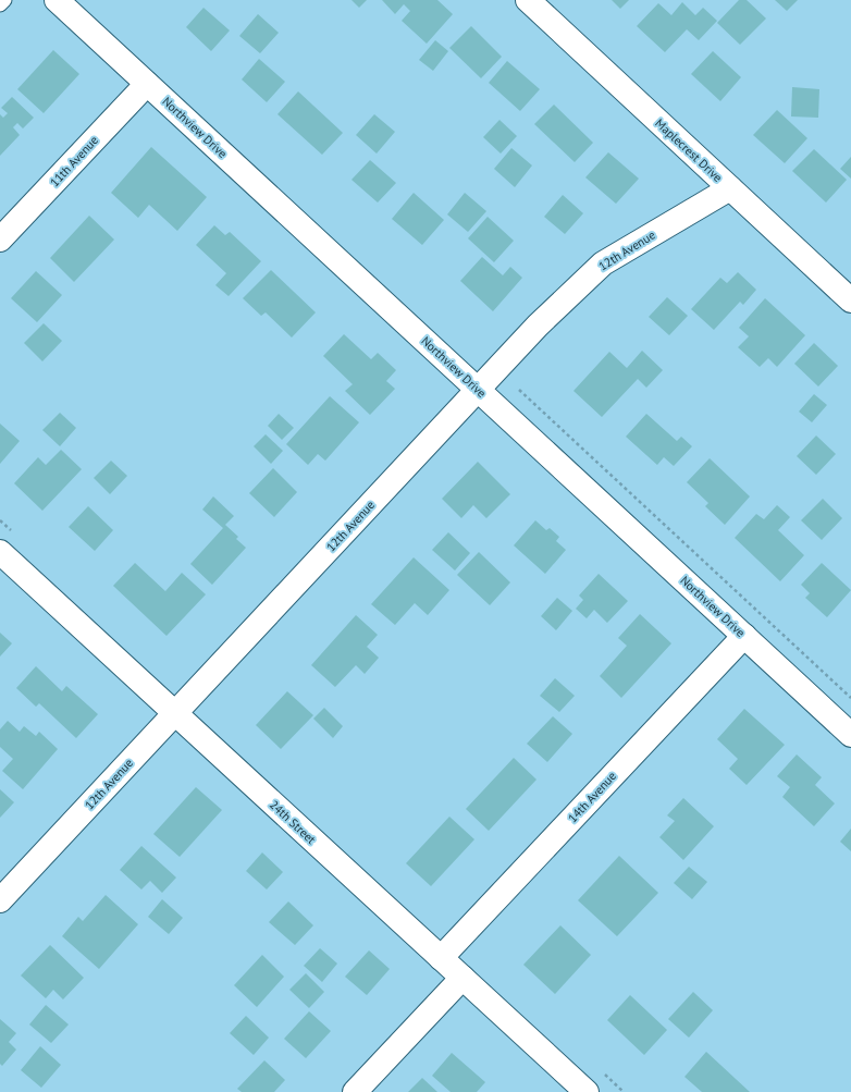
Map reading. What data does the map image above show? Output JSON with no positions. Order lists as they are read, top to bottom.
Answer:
{
  "streets": {
    "street": [
      "Northview Drive",
      "Maplecrest Drive",
      "11th Avenue",
      "12th Avenue",
      "14th Avenue",
      "24th Street"
    ]
  },
  "crossings": [
    ["Northview Drive", "11th Avenue"],
    ["Northview Drive", "12th Avenue"],
    ["Northview Drive", "14th Avenue"],
    ["Maplecrest Drive", "12th Avenue"],
    ["12th Avenue", "24th Street"],
    ["14th Avenue", "24th Street"]
  ]
}
